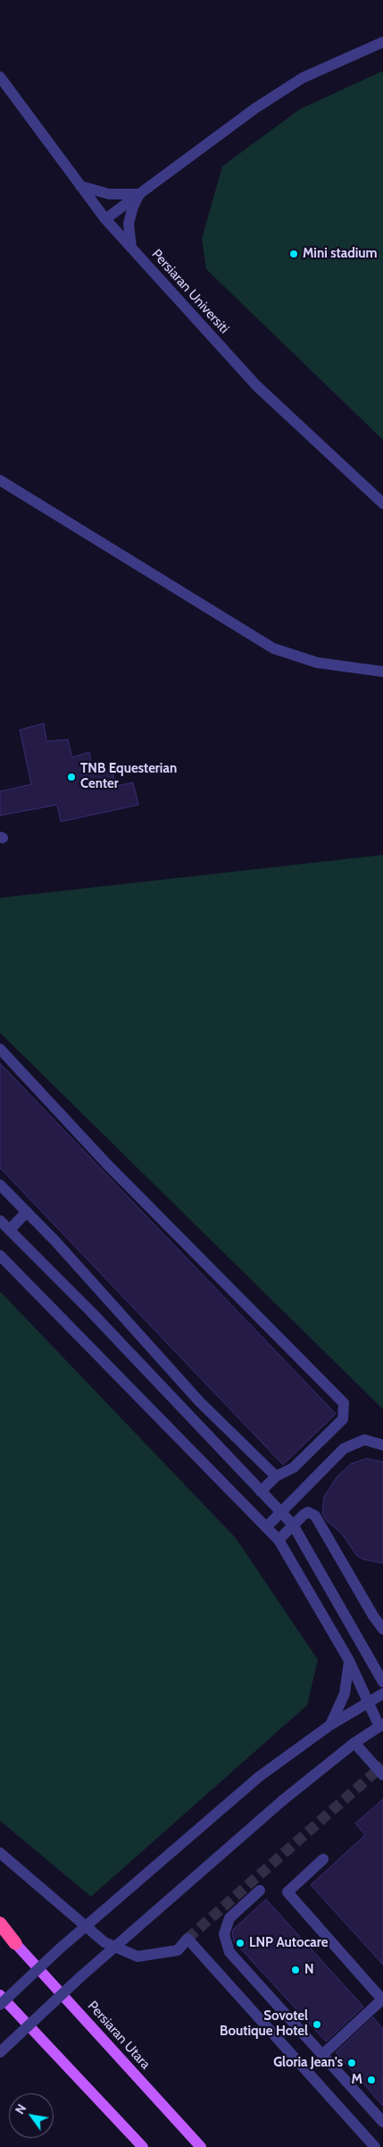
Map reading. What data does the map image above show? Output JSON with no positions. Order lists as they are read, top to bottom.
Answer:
{
  "streets": {
    "main road": ["Persiaran Utara"],
    "street": ["Persiaran Universiti"]
  },
  "places": [
    "Mini stadium",
    "TNB Equesterian Center",
    "LNP Autocare",
    "N",
    "Sovotel Boutique Hotel",
    "Gloria Jean's",
    "M"
  ],
  "north": "top left"
}
